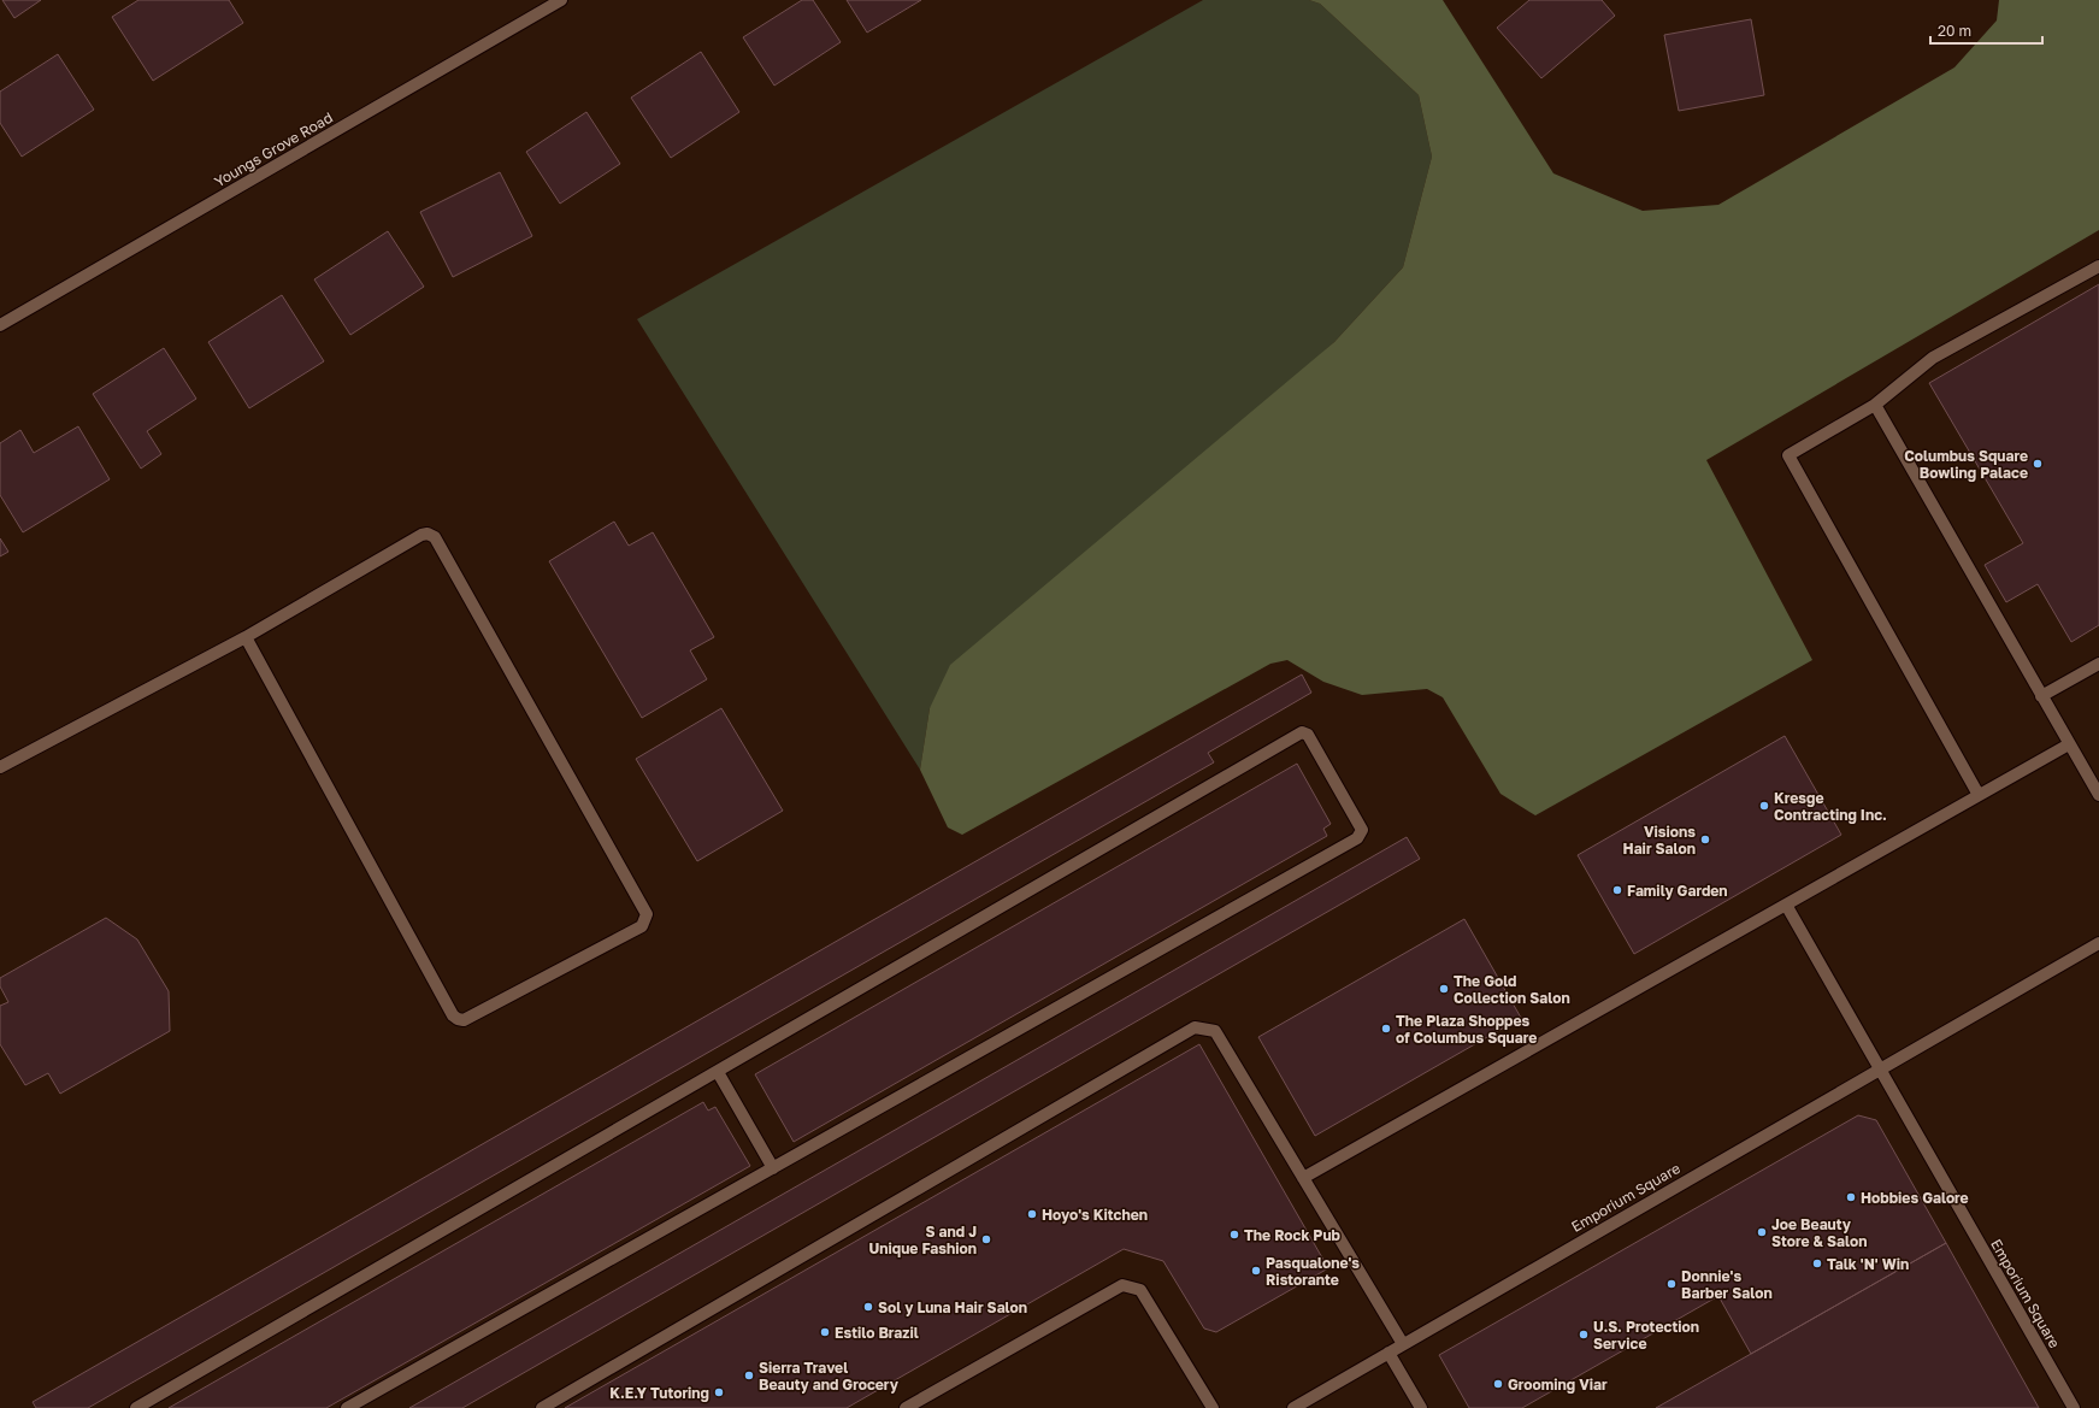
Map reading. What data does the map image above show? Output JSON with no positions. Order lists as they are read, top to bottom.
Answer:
{
  "streets": {
    "street": ["Youngs Grove Road", "Emporium Square"]
  },
  "places": [
    "Columbus Square Bowling Palace",
    "Kresge Contracting Inc.",
    "Visions Hair Salon",
    "Family Garden",
    "The Gold Collection Salon",
    "The Plaza Shoppes of Columbus Square",
    "Hobbies Galore",
    "Hoyo's Kitchen",
    "Joe Beauty Store & Salon",
    "The Rock Pub",
    "S and J Unique Fashion",
    "Talk 'N' Win",
    "Pasqualone's Ristorante",
    "Donnie's Barber Salon",
    "Sol y Luna Hair Salon",
    "Estilo Brazil",
    "U.S. Protection Service",
    "Sierra Travel Beauty and Grocery",
    "Grooming Viar",
    "K.E.Y Tutoring"
  ],
  "scale_bar": "20 m"
}
